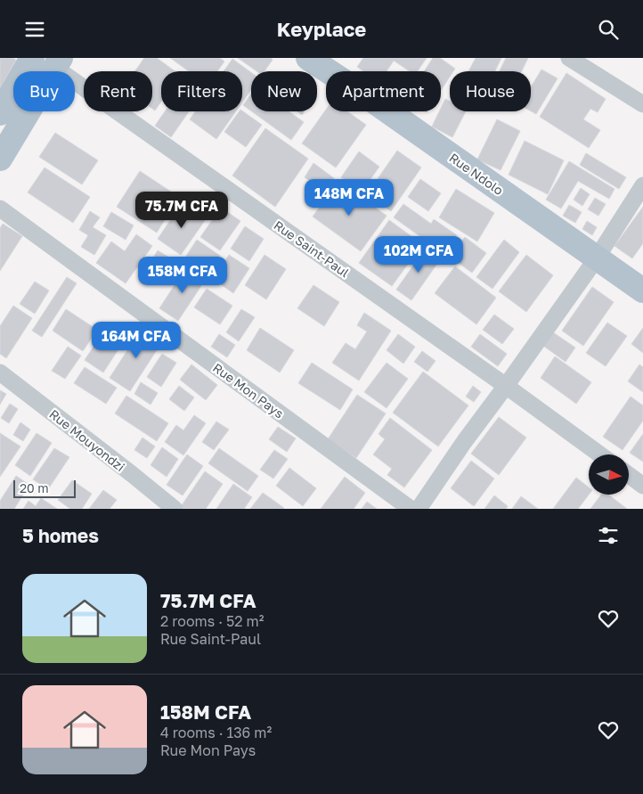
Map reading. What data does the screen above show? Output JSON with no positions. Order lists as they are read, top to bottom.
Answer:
{
  "streets": {
    "main road": ["Rue Ndolo"],
    "street": ["Rue Saint-Paul", "Rue Mon Pays", "Rue Mouyondzi"]
  },
  "scale_bar": "20 m",
  "north": "right",
  "page": {
    "header": "Keyplace",
    "chip": [
      "Buy",
      "Rent",
      "Filters",
      "New",
      "Apartment",
      "House"
    ],
    "price": [
      "148M CFA",
      "75.7M CFA",
      "102M CFA",
      "158M CFA",
      "164M CFA"
    ],
    "scale": "20 m",
    "heading": "5 homes",
    "list": [
      {
        "name": "75.7M CFA",
        "note": "2 rooms · 52 m² · Rue Saint-Paul"
      },
      {
        "name": "158M CFA",
        "note": "4 rooms · 136 m² · Rue Mon Pays"
      }
    ]
  }
}
